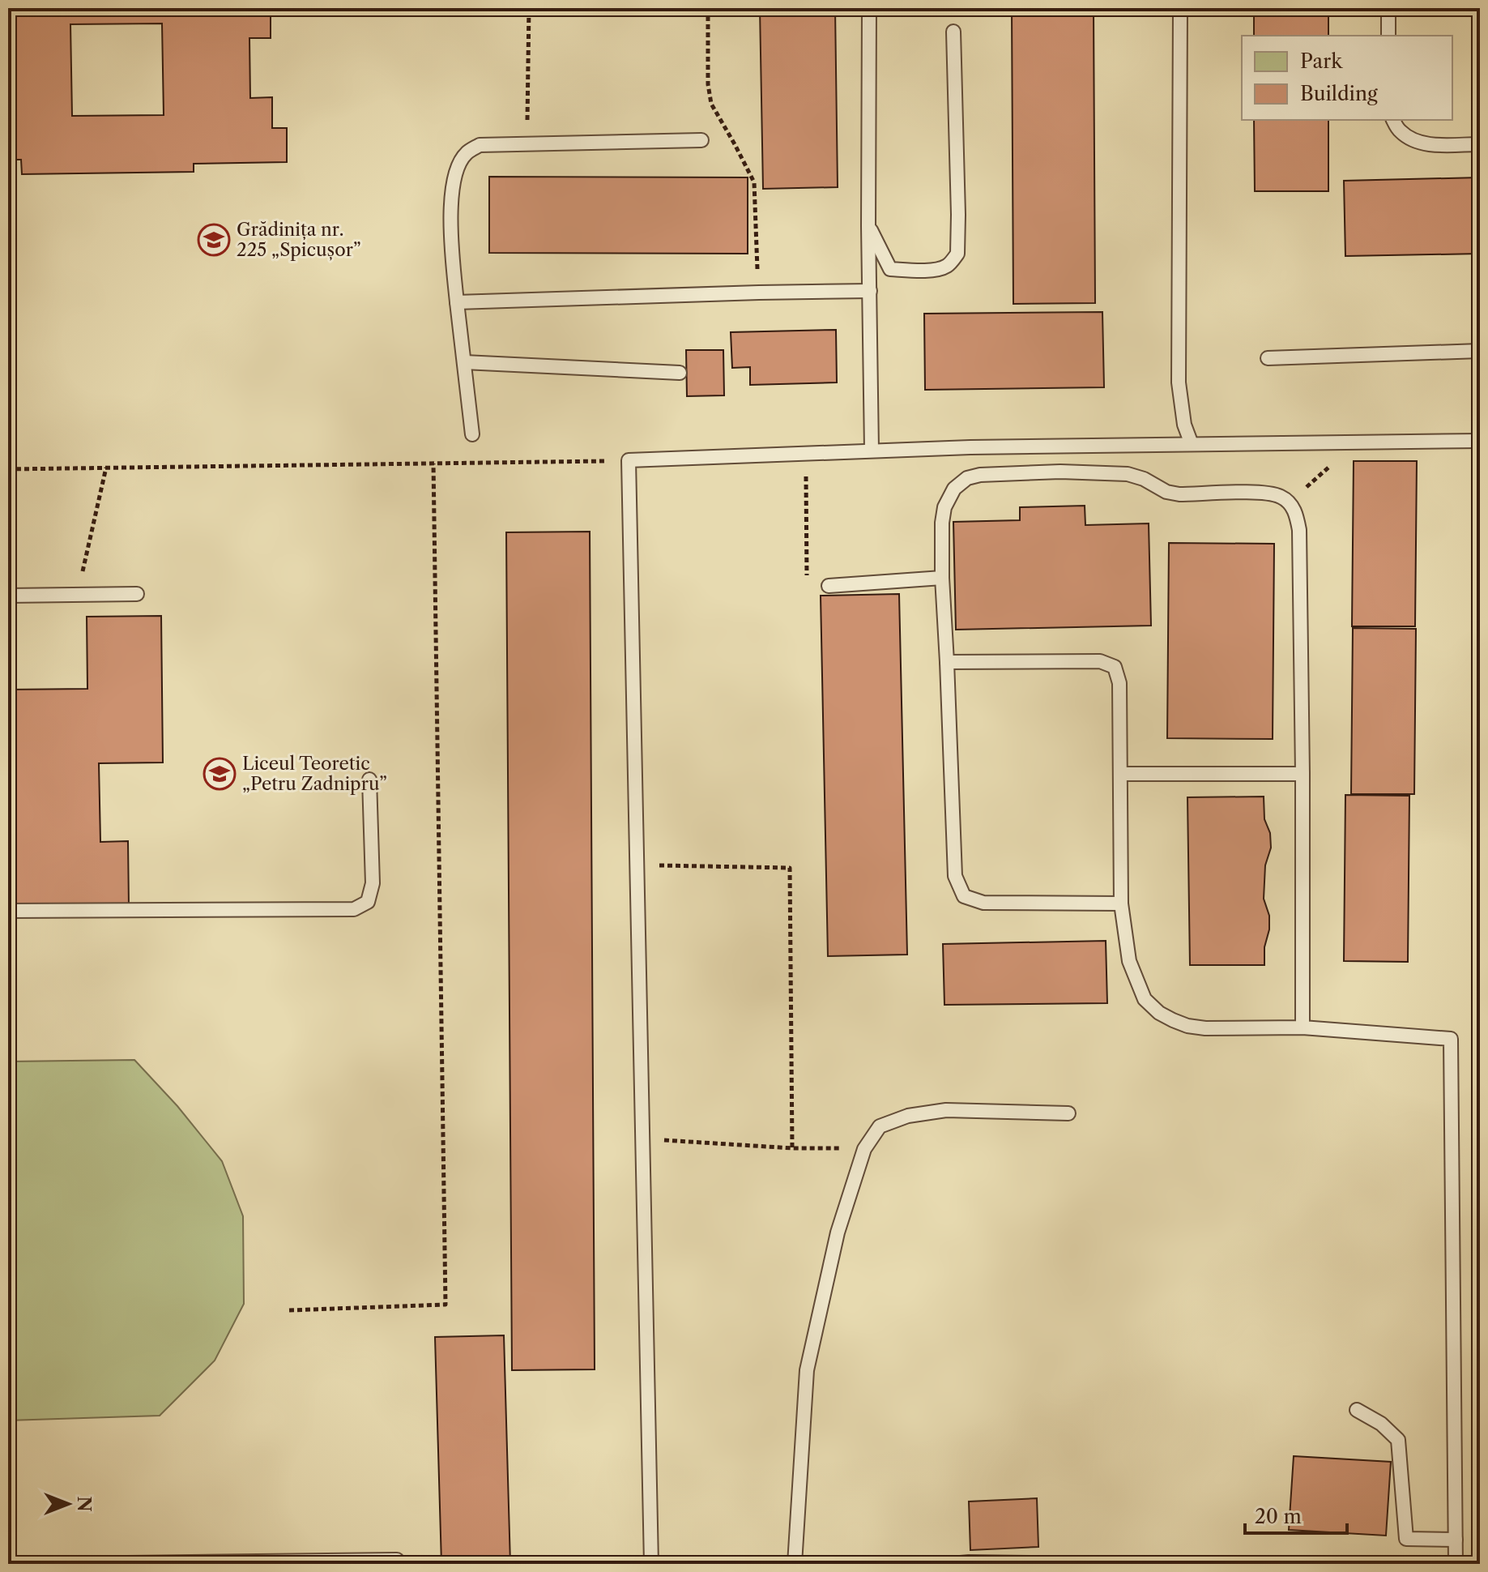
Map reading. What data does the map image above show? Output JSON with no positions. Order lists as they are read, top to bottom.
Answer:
{
  "places": {
    "school or university": ["Grădinița nr. 225 „Spicușor”", "Liceul Teoretic „Petru Zadnipru”"]
  },
  "legend": ["Park", "Building"],
  "scale_bar": "20 m",
  "north": "right"
}
